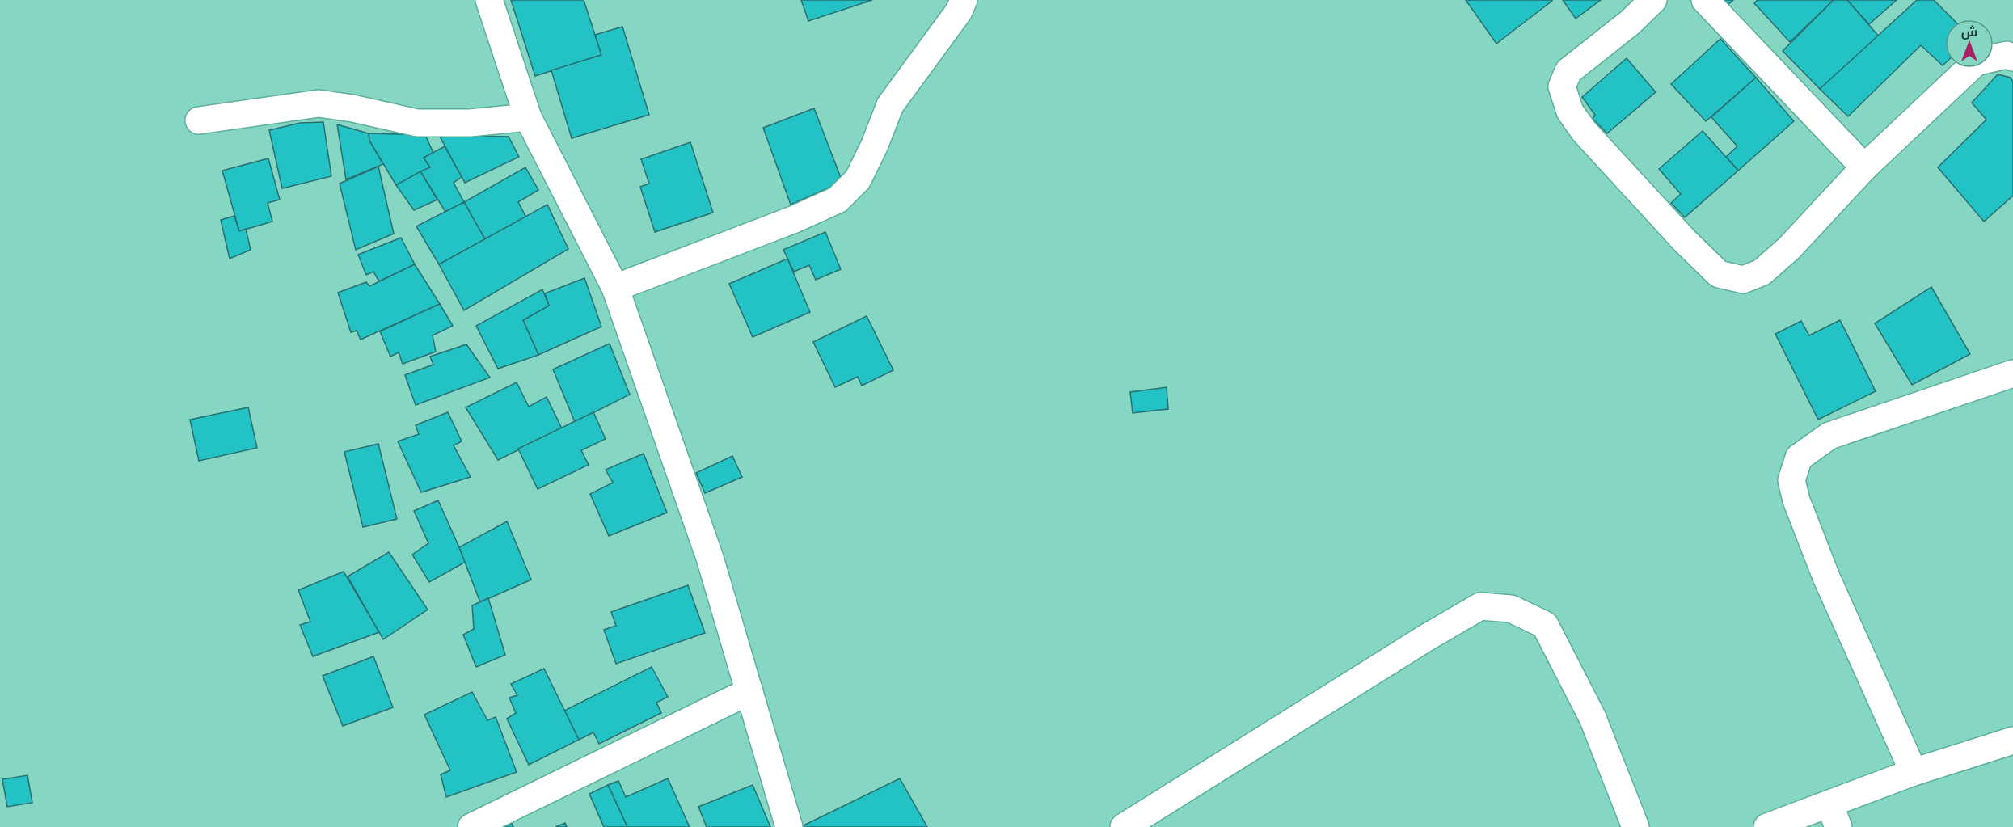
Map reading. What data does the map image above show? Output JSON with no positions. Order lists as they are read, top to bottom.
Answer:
{
  "north": "top"
}
